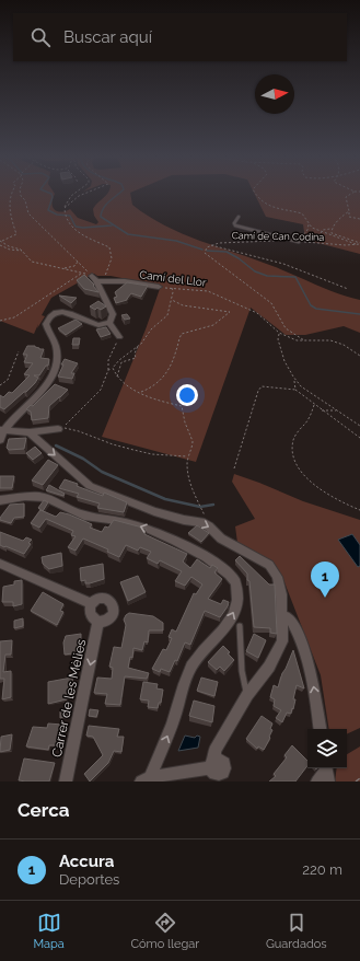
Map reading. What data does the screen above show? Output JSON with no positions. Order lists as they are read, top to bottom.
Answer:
{
  "streets": {
    "street": ["Camí del Llor", "Carrer de les Mèlies"],
    "path": ["Camí de Can Codina"]
  },
  "one_way": ["Carrer de les Mèlies"],
  "north": "right",
  "page": {
    "search": "Buscar aquí",
    "pins": "1",
    "heading": "Cerca",
    "list": [
      {
        "mark": "1",
        "name": "Accura",
        "note": "Deportes",
        "value": "220 m"
      }
    ],
    "nav": ["Mapa", "Cómo llegar", "Guardados"]
  }
}
